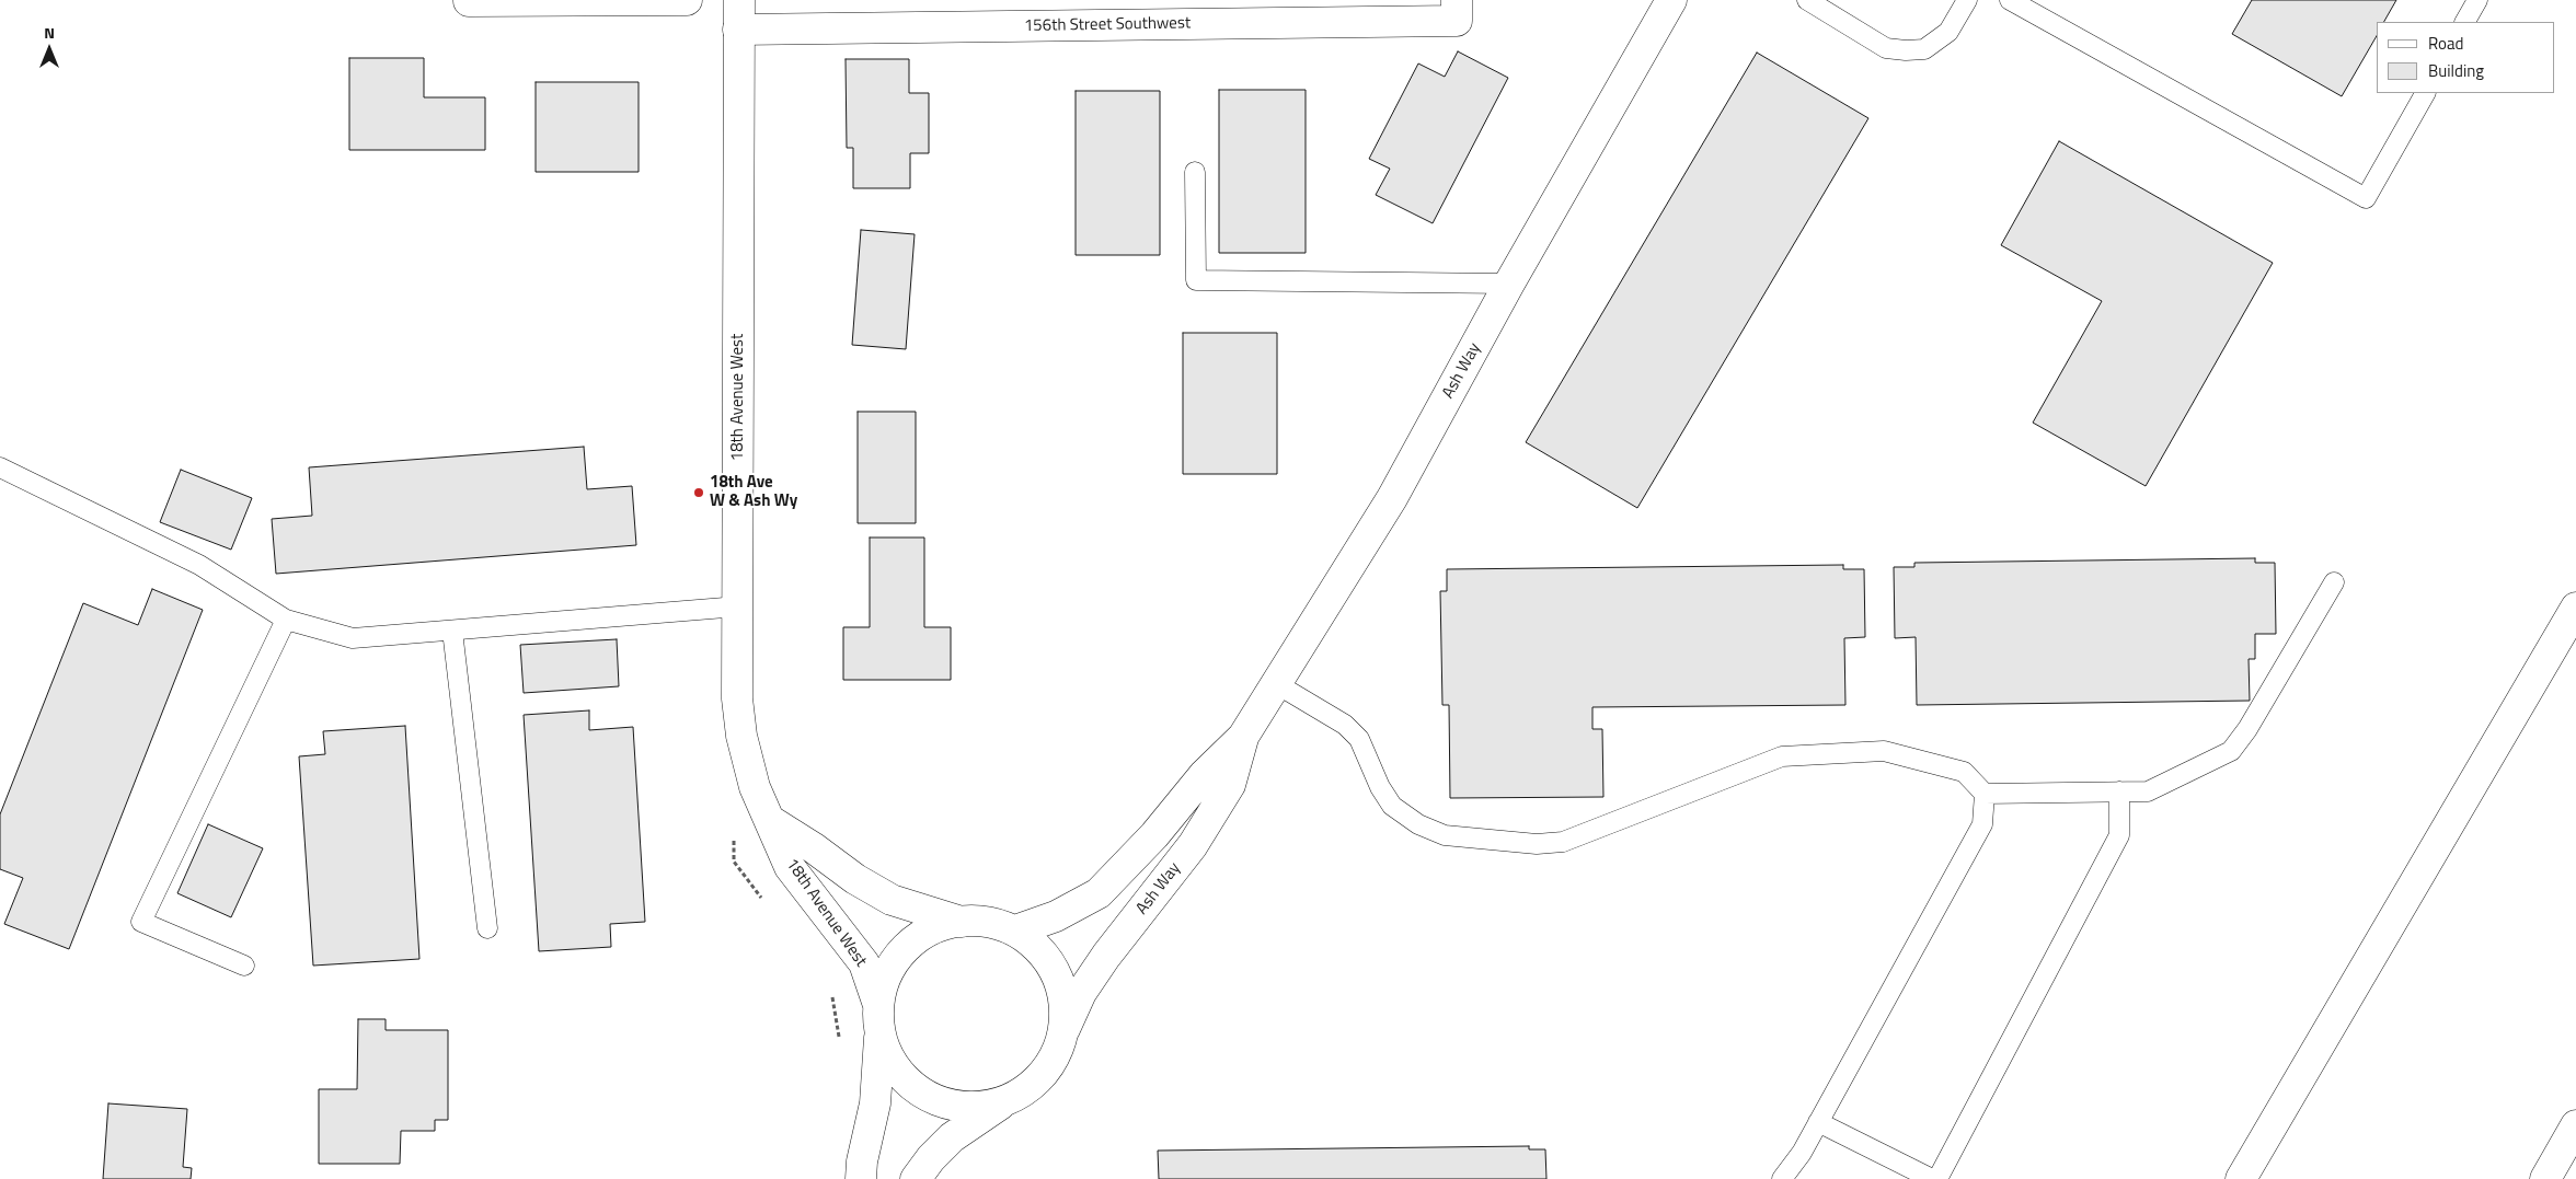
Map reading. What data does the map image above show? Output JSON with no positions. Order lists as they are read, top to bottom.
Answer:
{
  "streets": {
    "main road": ["156th Street Southwest", "Ash Way", "18th Avenue West"]
  },
  "crossings": [
    ["156th Street Southwest", "18th Avenue West"],
    ["Ash Way", "18th Avenue West"]
  ],
  "places": ["18th Ave W & Ash Wy"],
  "legend": ["Road", "Building"],
  "north": "top"
}
